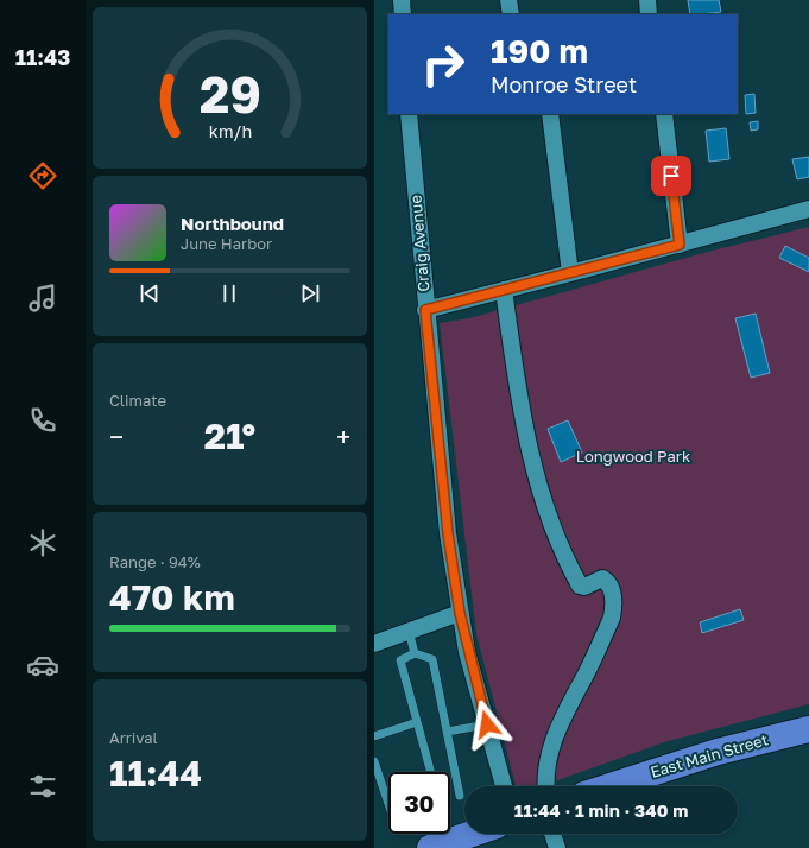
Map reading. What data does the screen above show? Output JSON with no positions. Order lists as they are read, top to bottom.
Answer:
{
  "streets": {
    "main road": ["East Main Street"],
    "street": ["Craig Avenue"]
  },
  "parks": ["Longwood Park"],
  "page": {
    "tabs": "11:43",
    "turn": ["190 m", "Monroe Street"],
    "song": ["Northbound", "June Harbor"],
    "tile": [
      "Climate",
      ["Range · 94%", "470 km"],
      ["Arrival", "11:44"]
    ],
    "heat": ["−", "21°", "+"],
    "limit": "30",
    "trip": "11:44 · 1 min · 340 m",
    "gauge": ["29", "km/h"]
  }
}
